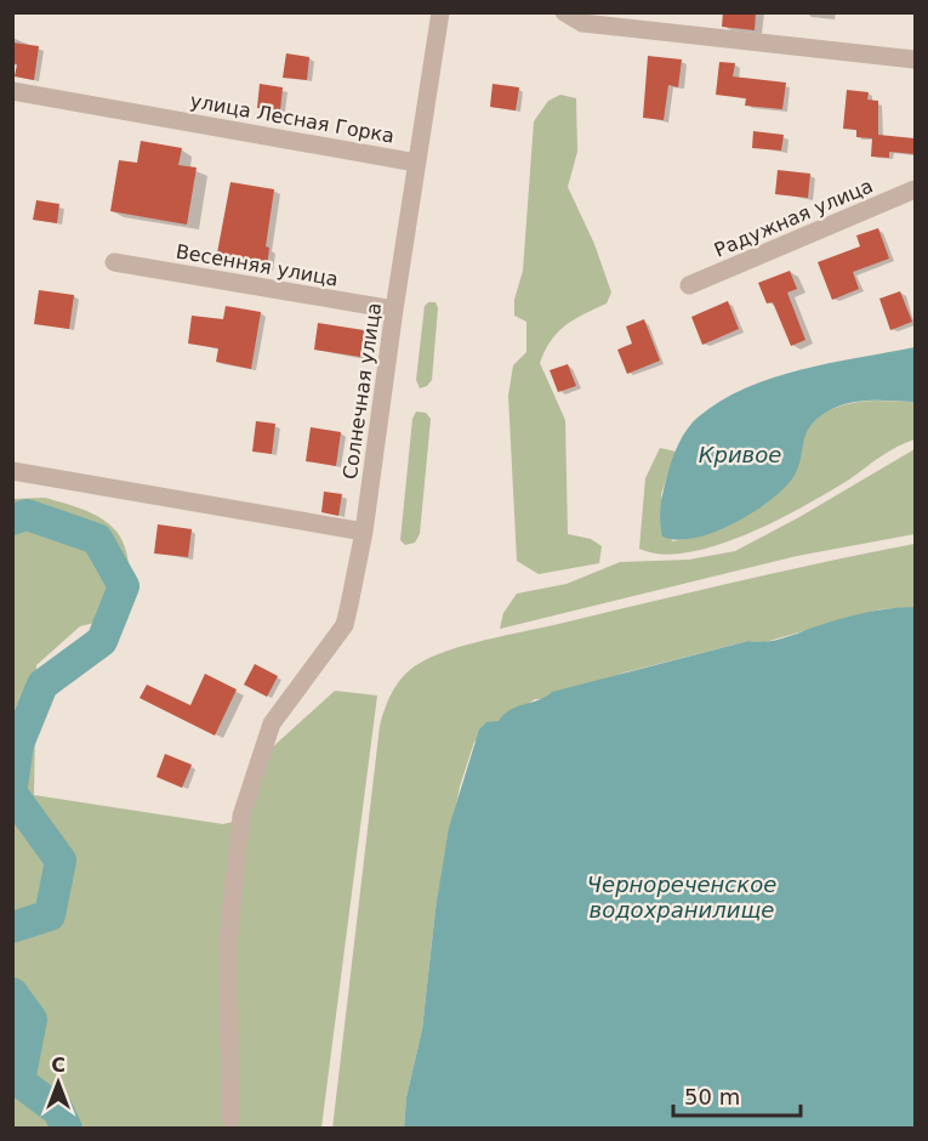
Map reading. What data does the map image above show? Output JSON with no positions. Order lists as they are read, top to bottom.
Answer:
{
  "streets": {
    "street": [
      "улица Лесная Горка",
      "Радужная улица",
      "Весенняя улица",
      "Солнечная улица"
    ]
  },
  "crossings": [
    ["улица Лесная Горка", "Солнечная улица"],
    ["Весенняя улица", "Солнечная улица"]
  ],
  "water": ["Кривое", "Чернореченское водохранилище"],
  "scale_bar": "50 m",
  "north": "top"
}
